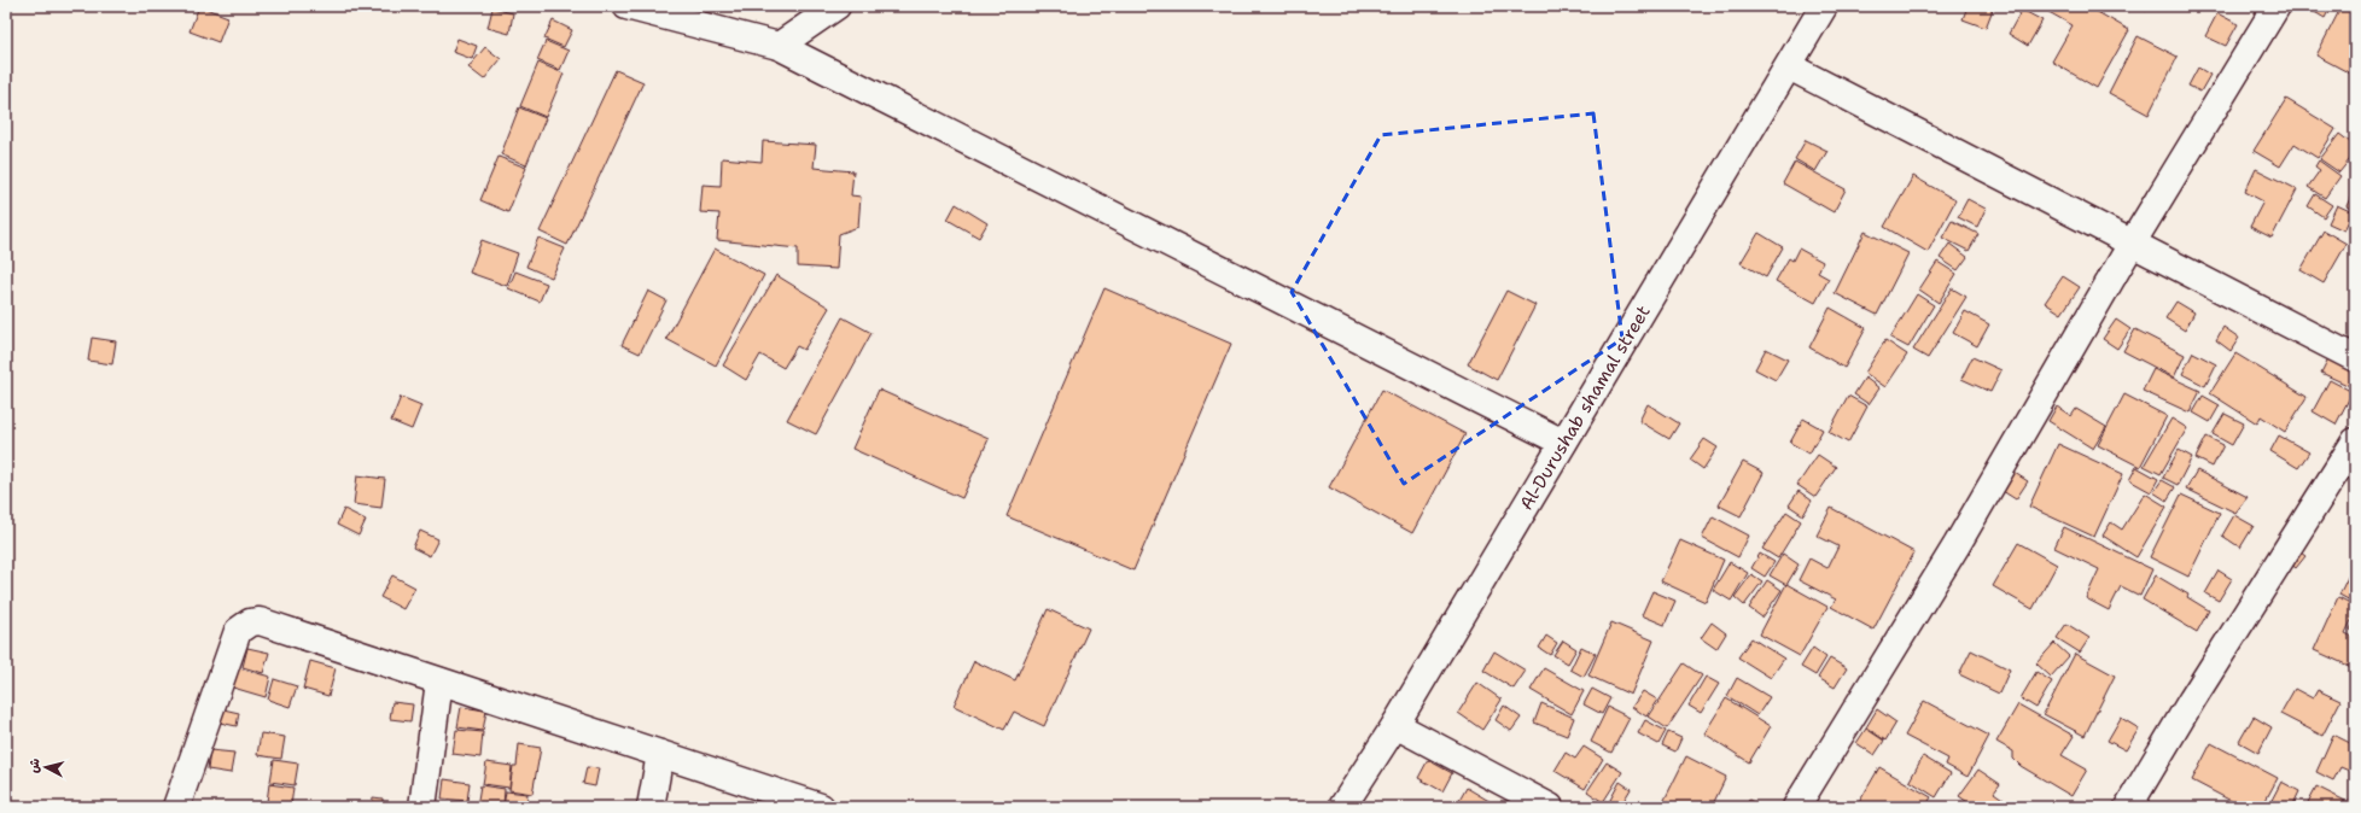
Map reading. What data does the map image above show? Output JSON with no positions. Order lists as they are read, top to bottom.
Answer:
{
  "streets": {
    "street": ["Al-Durushab shamal street"]
  },
  "north": "left"
}
